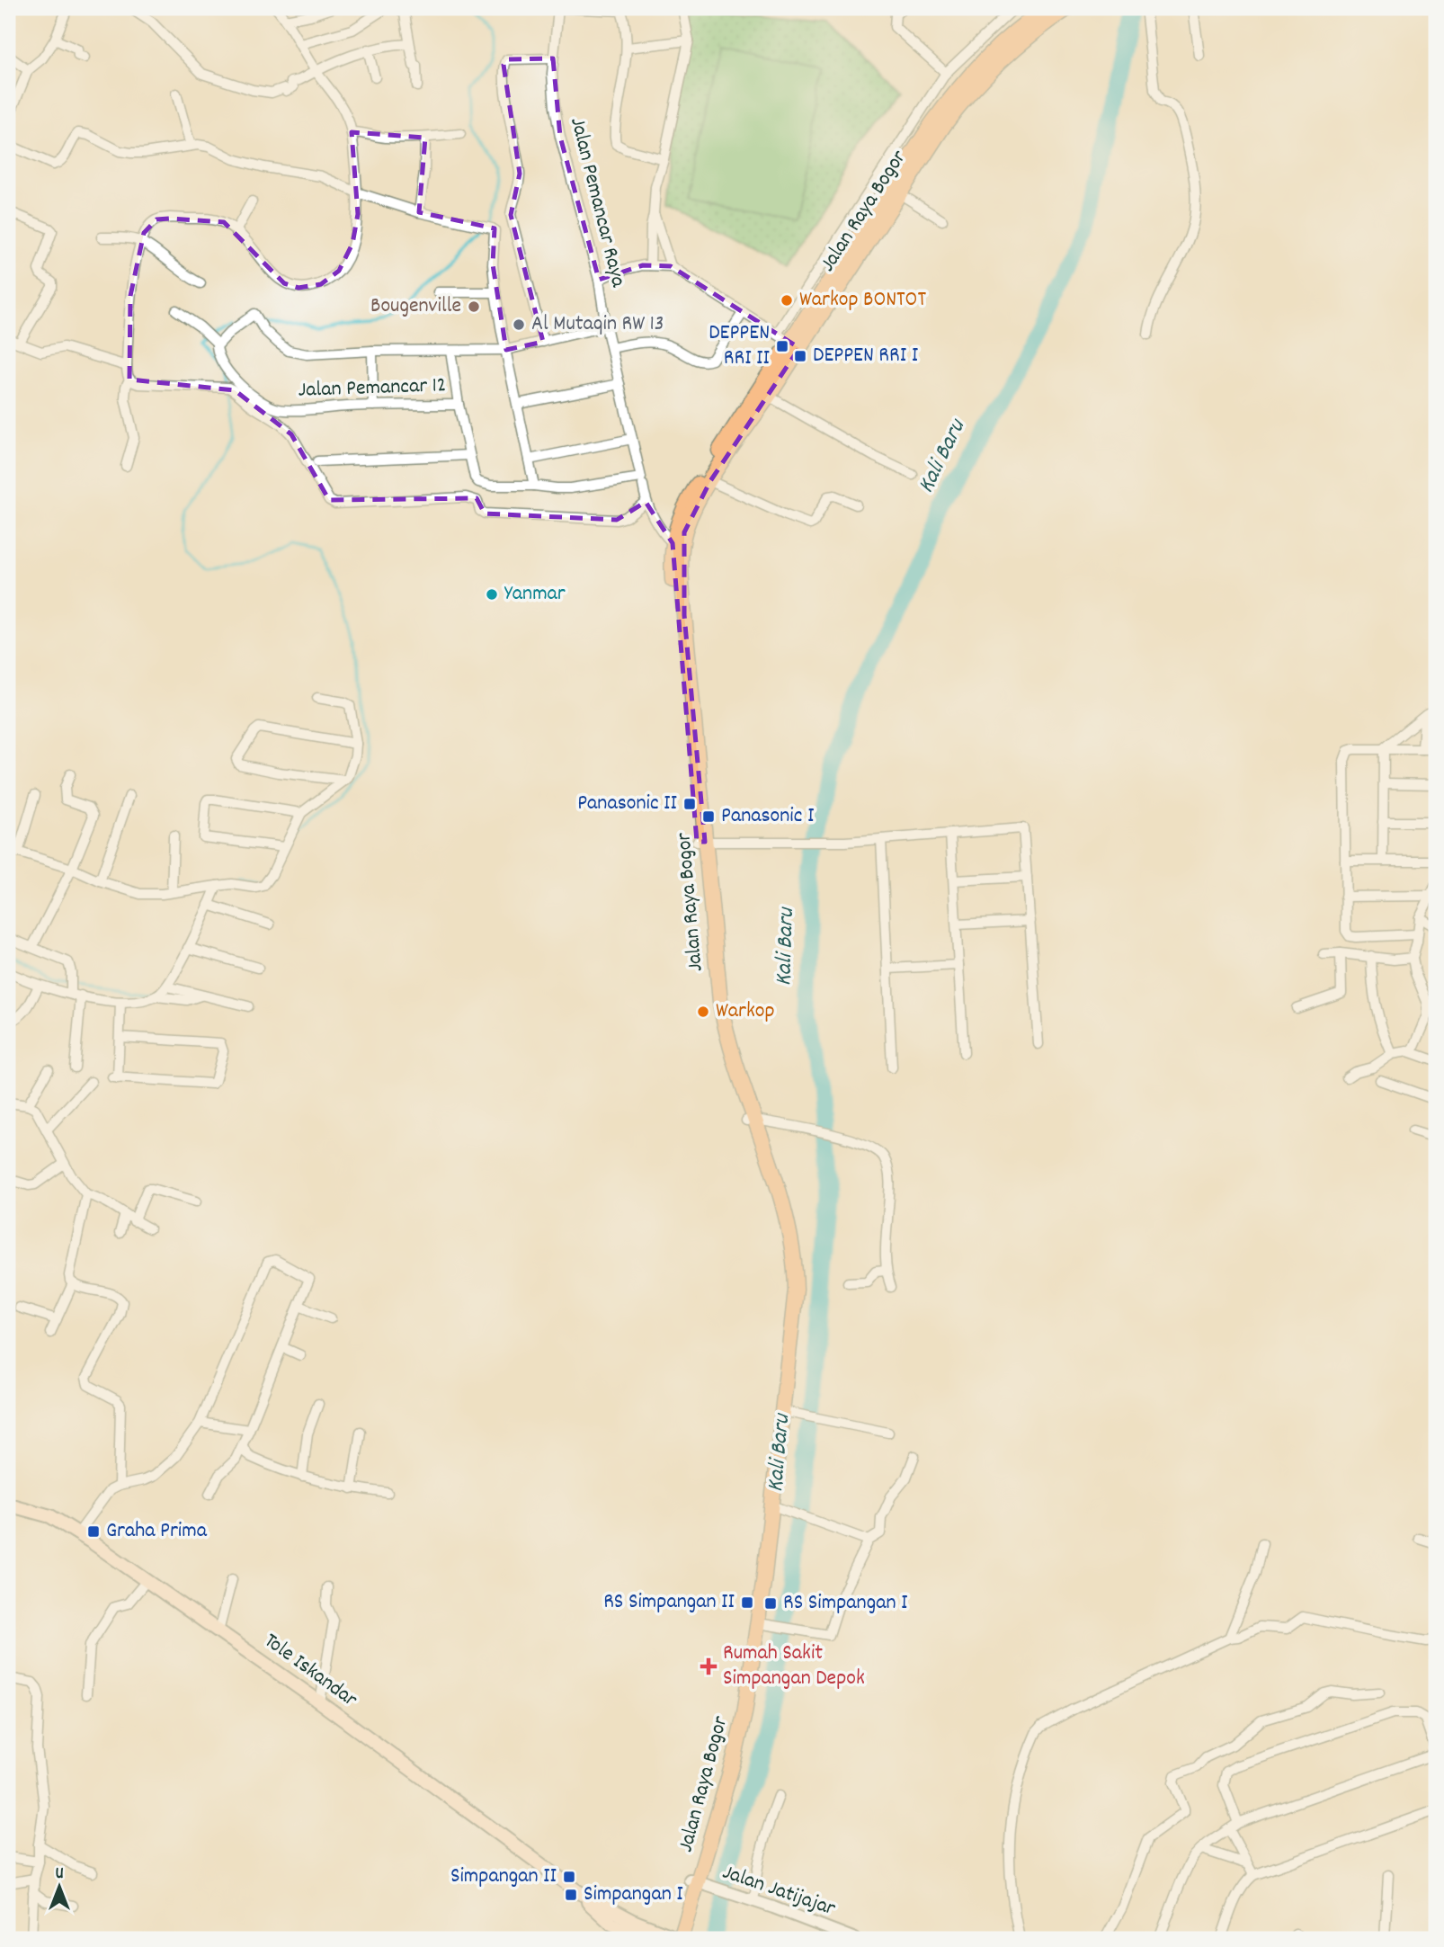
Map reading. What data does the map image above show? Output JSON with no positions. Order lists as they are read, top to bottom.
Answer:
{
  "streets": {
    "highway": ["Jalan Raya Bogor"],
    "main road": ["Tole Iskandar"],
    "street": ["Jalan Pemancar Raya", "Jalan Pemancar 12", "Jalan Jatijajar"]
  },
  "crossings": [
    ["Jalan Raya Bogor", "Tole Iskandar"],
    ["Jalan Raya Bogor", "Jalan Jatijajar"]
  ],
  "water": ["Kali Baru"],
  "places": {
    "other": [
      "Warkop BONTOT",
      "Bougenville",
      "Al Mutaqin RW 13",
      "Yanmar",
      "Warkop"
    ],
    "transit": [
      "DEPPEN RRI II",
      "DEPPEN RRI I",
      "Panasonic II",
      "Panasonic I",
      "Graha Prima",
      "RS Simpangan II",
      "RS Simpangan I",
      "Simpangan II",
      "Simpangan I"
    ],
    "health": ["Rumah Sakit Simpangan Depok"]
  },
  "north": "top"
}
